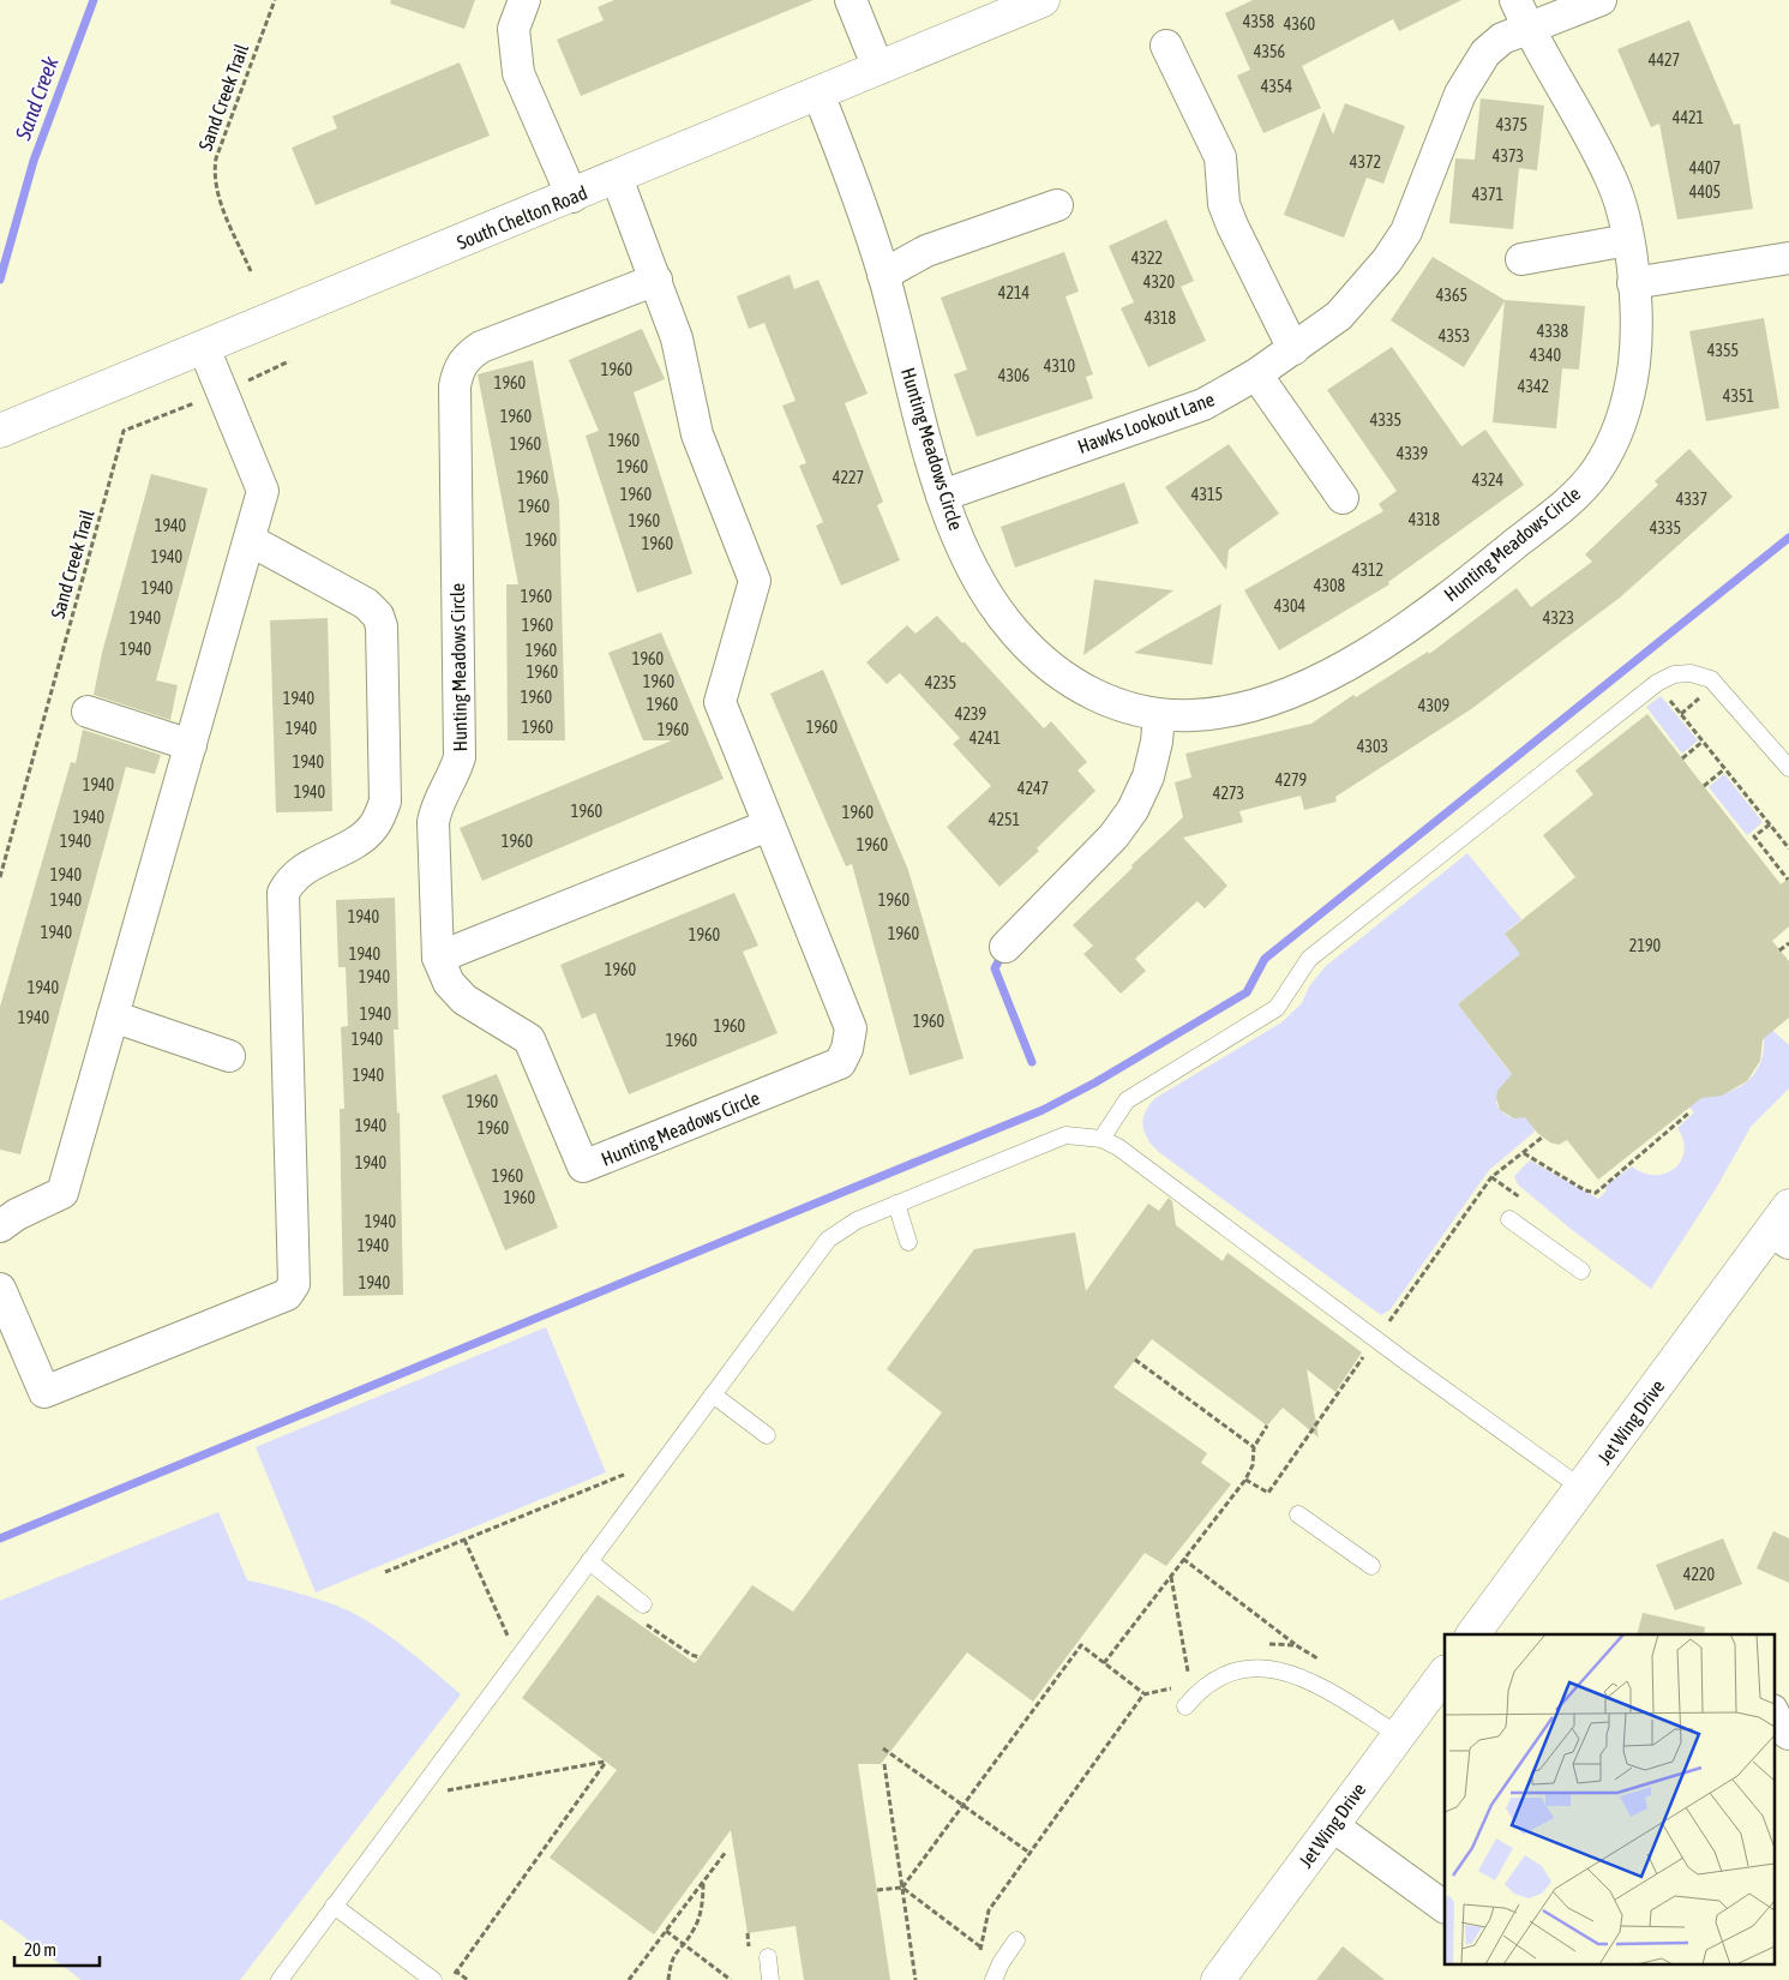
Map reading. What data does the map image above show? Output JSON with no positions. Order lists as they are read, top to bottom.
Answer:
{
  "streets": {
    "main road": ["South Chelton Road", "Jet Wing Drive"],
    "street": ["Hawks Lookout Lane", "Hunting Meadows Circle"],
    "path": ["Sand Creek Trail"]
  },
  "crossings": [
    ["South Chelton Road", "Hunting Meadows Circle"],
    ["Hawks Lookout Lane", "Hunting Meadows Circle"]
  ],
  "water": ["Sand Creek"],
  "house_numbers": [
    "4358",
    "4360",
    "4356",
    "4427",
    "4354",
    "4421",
    "4375",
    "4373",
    "4372",
    "4407",
    "4405",
    "4371",
    "4322",
    "4320",
    "4214",
    "4365",
    "4318",
    "4338",
    "4353",
    "4355",
    "4340",
    "4310",
    "1960",
    "4306",
    "1960",
    "4342",
    "4351",
    "1960",
    "4335",
    "1960",
    "1960",
    "4339",
    "1960",
    "1960",
    "4227",
    "4324",
    "1960",
    "4315",
    "4337",
    "1960",
    "4318",
    "1960",
    "1940",
    "4335",
    "1960",
    "1960",
    "1940",
    "4312",
    "4308",
    "1940",
    "1960",
    "4304",
    "1940",
    "4323",
    "1960",
    "1940",
    "1960",
    "1960",
    "1960",
    "1960",
    "4235",
    "1960",
    "1940",
    "1960",
    "4309",
    "4239",
    "1960",
    "1960",
    "1940",
    "1960",
    "4241",
    "4303",
    "1940",
    "4279",
    "1940",
    "4247",
    "1940",
    "4273",
    "1960",
    "1960",
    "1940",
    "4251",
    "1940",
    "1960",
    "1960",
    "1940",
    "1940",
    "1960",
    "1940",
    "1940",
    "1960",
    "1960",
    "2190",
    "1940",
    "1960",
    "1940",
    "1940",
    "1940",
    "1940",
    "1960",
    "1960",
    "1940",
    "1960",
    "1940",
    "1960",
    "1940",
    "1960",
    "1940",
    "1960",
    "1960",
    "1940",
    "1940",
    "1940",
    "4220"
  ],
  "scale_bar": "20 m"
}
